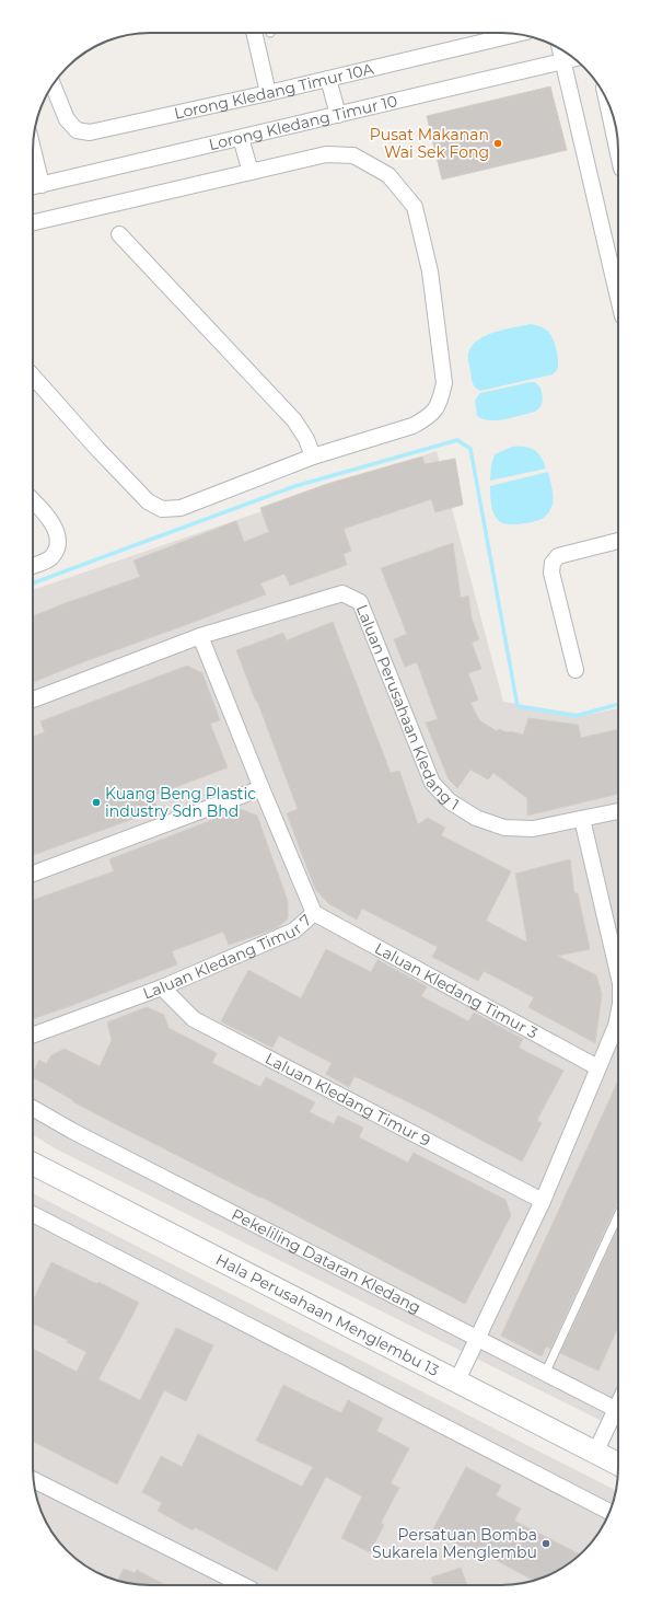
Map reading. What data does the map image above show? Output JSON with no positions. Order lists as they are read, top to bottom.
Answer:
{
  "streets": {
    "street": [
      "Lorong Kledang Timur 10A",
      "Lorong Kledang Timur 10",
      "Laluan Perusahaan Kledang 1",
      "Laluan Kledang Timur 7",
      "Laluan Kledang Timur 3",
      "Laluan Kledang Timur 9",
      "Pekeliling Dataran Kledang",
      "Hala Perusahaan Menglembu 13"
    ]
  },
  "crossings": [
    ["Laluan Perusahaan Kledang 1", "Laluan Kledang Timur 7"],
    ["Laluan Kledang Timur 7", "Laluan Kledang Timur 3"],
    ["Laluan Kledang Timur 7", "Laluan Kledang Timur 9"]
  ],
  "places": ["Pusat Makanan Wai Sek Fong", "Kuang Beng Plastic industry Sdn Bhd", "Persatuan Bomba Sukarela Menglembu"]
}
